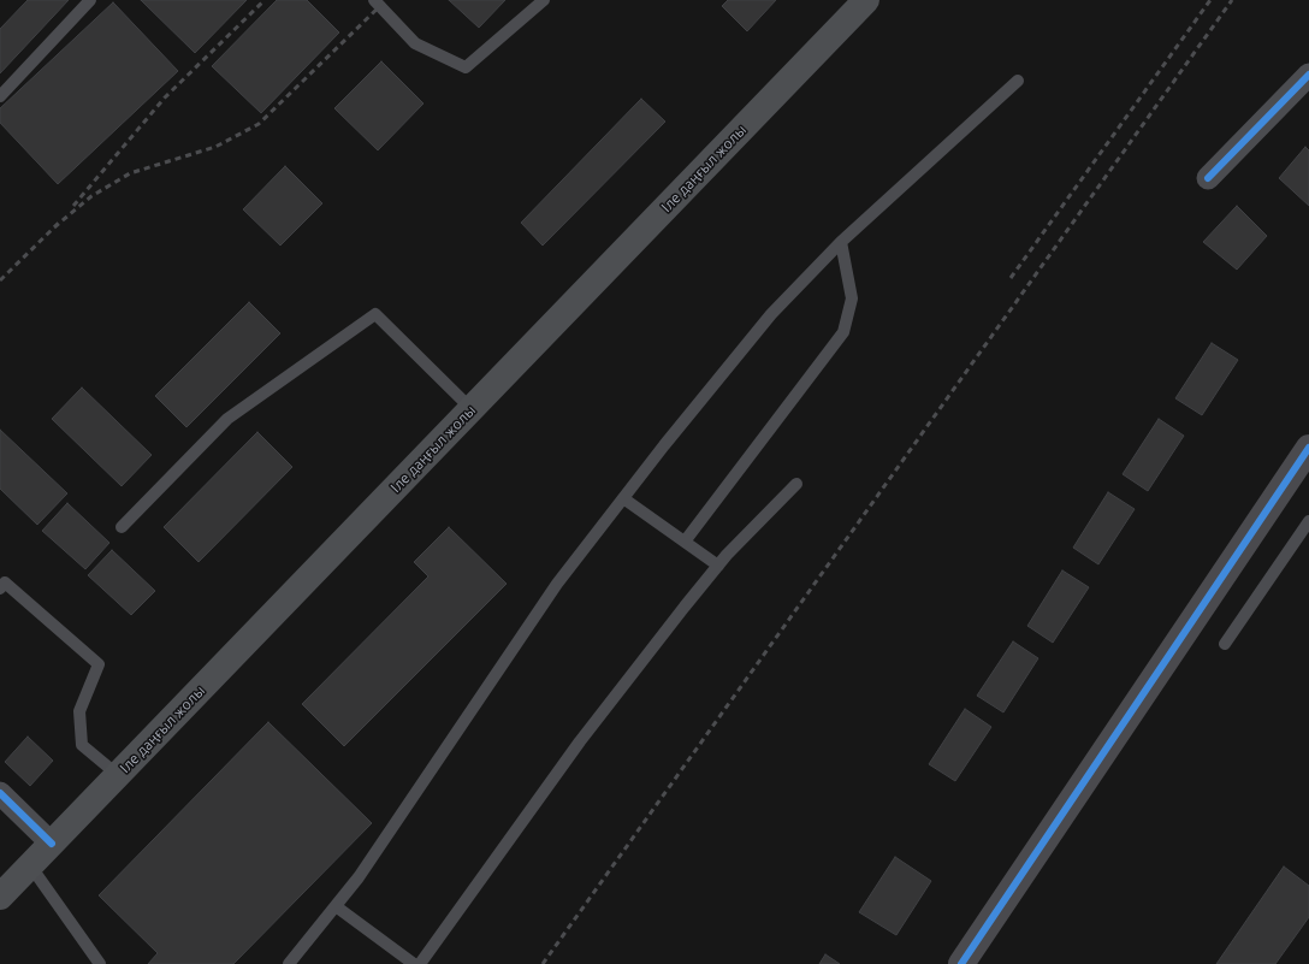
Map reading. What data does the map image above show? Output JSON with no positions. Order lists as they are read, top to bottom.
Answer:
{
  "streets": {
    "main road": ["Іле даңғыл жолы"]
  }
}
